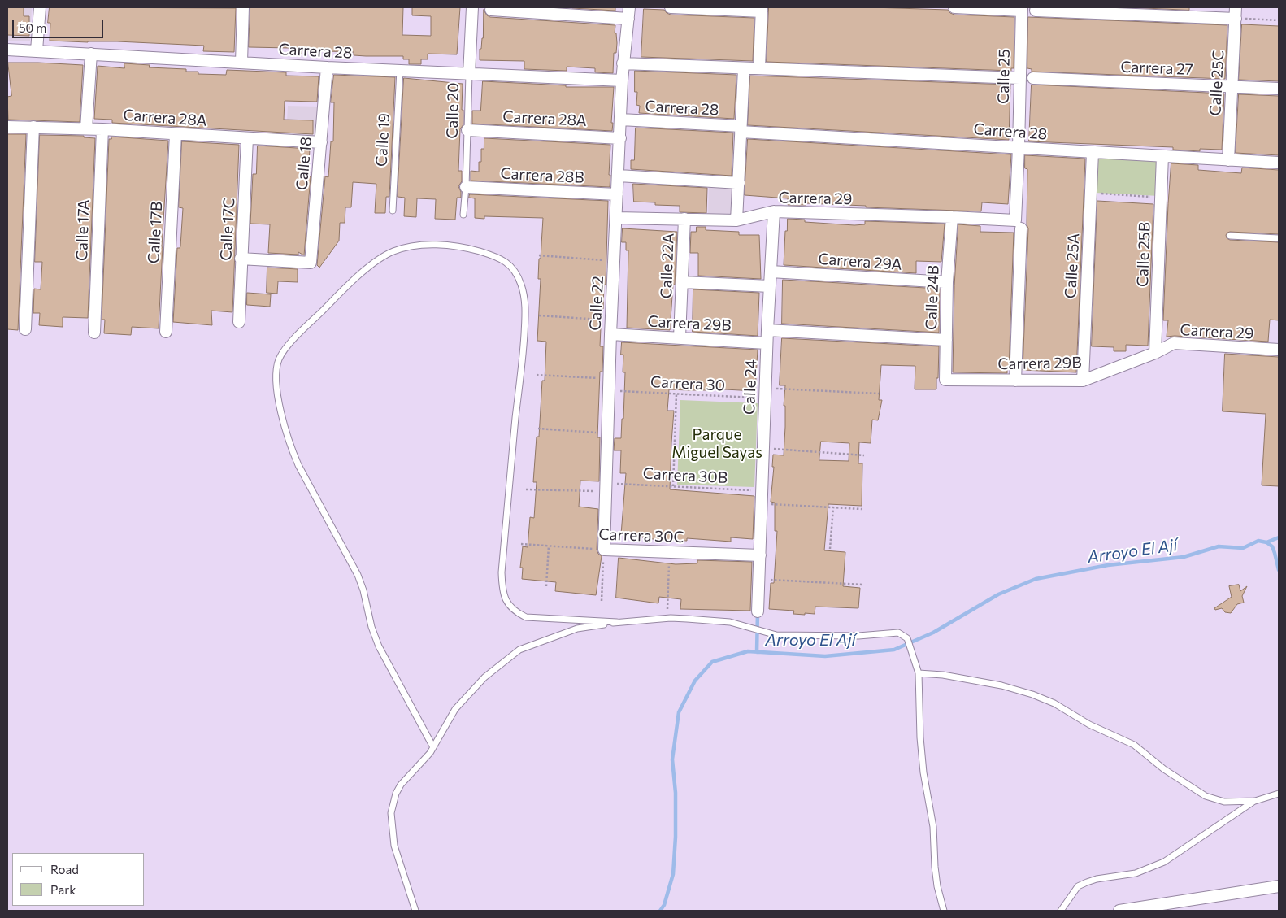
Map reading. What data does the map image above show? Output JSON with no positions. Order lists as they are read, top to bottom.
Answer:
{
  "streets": {
    "street": [
      "Carrera 28",
      "Carrera 27",
      "Calle 25",
      "Calle 25C",
      "Calle 20",
      "Carrera 28A",
      "Calle 18",
      "Carrera 28B",
      "Carrera 29",
      "Calle 17C",
      "Calle 17A",
      "Calle 17B",
      "Calle 25B",
      "Carrera 29A",
      "Calle 22A",
      "Calle 25A",
      "Calle 24B",
      "Calle 22",
      "Carrera 29B",
      "Calle 24",
      "Carrera 30C"
    ],
    "lane": ["Calle 19"],
    "path": ["Carrera 30", "Carrera 30B"]
  },
  "crossings": [
    ["Carrera 28", "Calle 25"],
    ["Carrera 28", "Calle 25C"],
    ["Carrera 28", "Calle 20"],
    ["Carrera 28", "Calle 19"],
    ["Carrera 28", "Calle 18"],
    ["Carrera 28", "Calle 25B"],
    ["Carrera 28", "Calle 25A"],
    ["Carrera 28", "Calle 22"],
    ["Carrera 27", "Calle 25C"],
    ["Calle 25", "Carrera 29"],
    ["Calle 25", "Carrera 29B"],
    ["Calle 20", "Carrera 28A"],
    ["Calle 20", "Carrera 28B"],
    ["Carrera 28A", "Calle 18"],
    ["Carrera 28A", "Calle 17C"],
    ["Carrera 28A", "Calle 17A"],
    ["Carrera 28A", "Calle 17B"],
    ["Carrera 28A", "Calle 22"],
    ["Calle 18", "Calle 17C"],
    ["Carrera 28B", "Calle 22"],
    ["Carrera 29", "Calle 25B"],
    ["Carrera 29", "Calle 22A"],
    ["Carrera 29", "Calle 24B"],
    ["Carrera 29", "Calle 22"],
    ["Carrera 29", "Carrera 29B"],
    ["Carrera 29", "Calle 24"],
    ["Calle 25B", "Carrera 29B"],
    ["Carrera 29A", "Calle 24B"],
    ["Carrera 29A", "Calle 24"],
    ["Calle 22A", "Carrera 29B"],
    ["Calle 25A", "Carrera 29B"],
    ["Calle 24B", "Carrera 29B"],
    ["Calle 22", "Carrera 29B"],
    ["Calle 22", "Carrera 30"],
    ["Calle 22", "Carrera 30B"],
    ["Calle 22", "Carrera 30C"],
    ["Carrera 29B", "Calle 24"],
    ["Carrera 30", "Calle 24"],
    ["Calle 24", "Carrera 30B"],
    ["Calle 24", "Carrera 30C"]
  ],
  "water": ["Arroyo El Ají"],
  "parks": ["Parque Miguel Sayas"],
  "legend": ["Road", "Park"],
  "scale_bar": "50 m"
}
